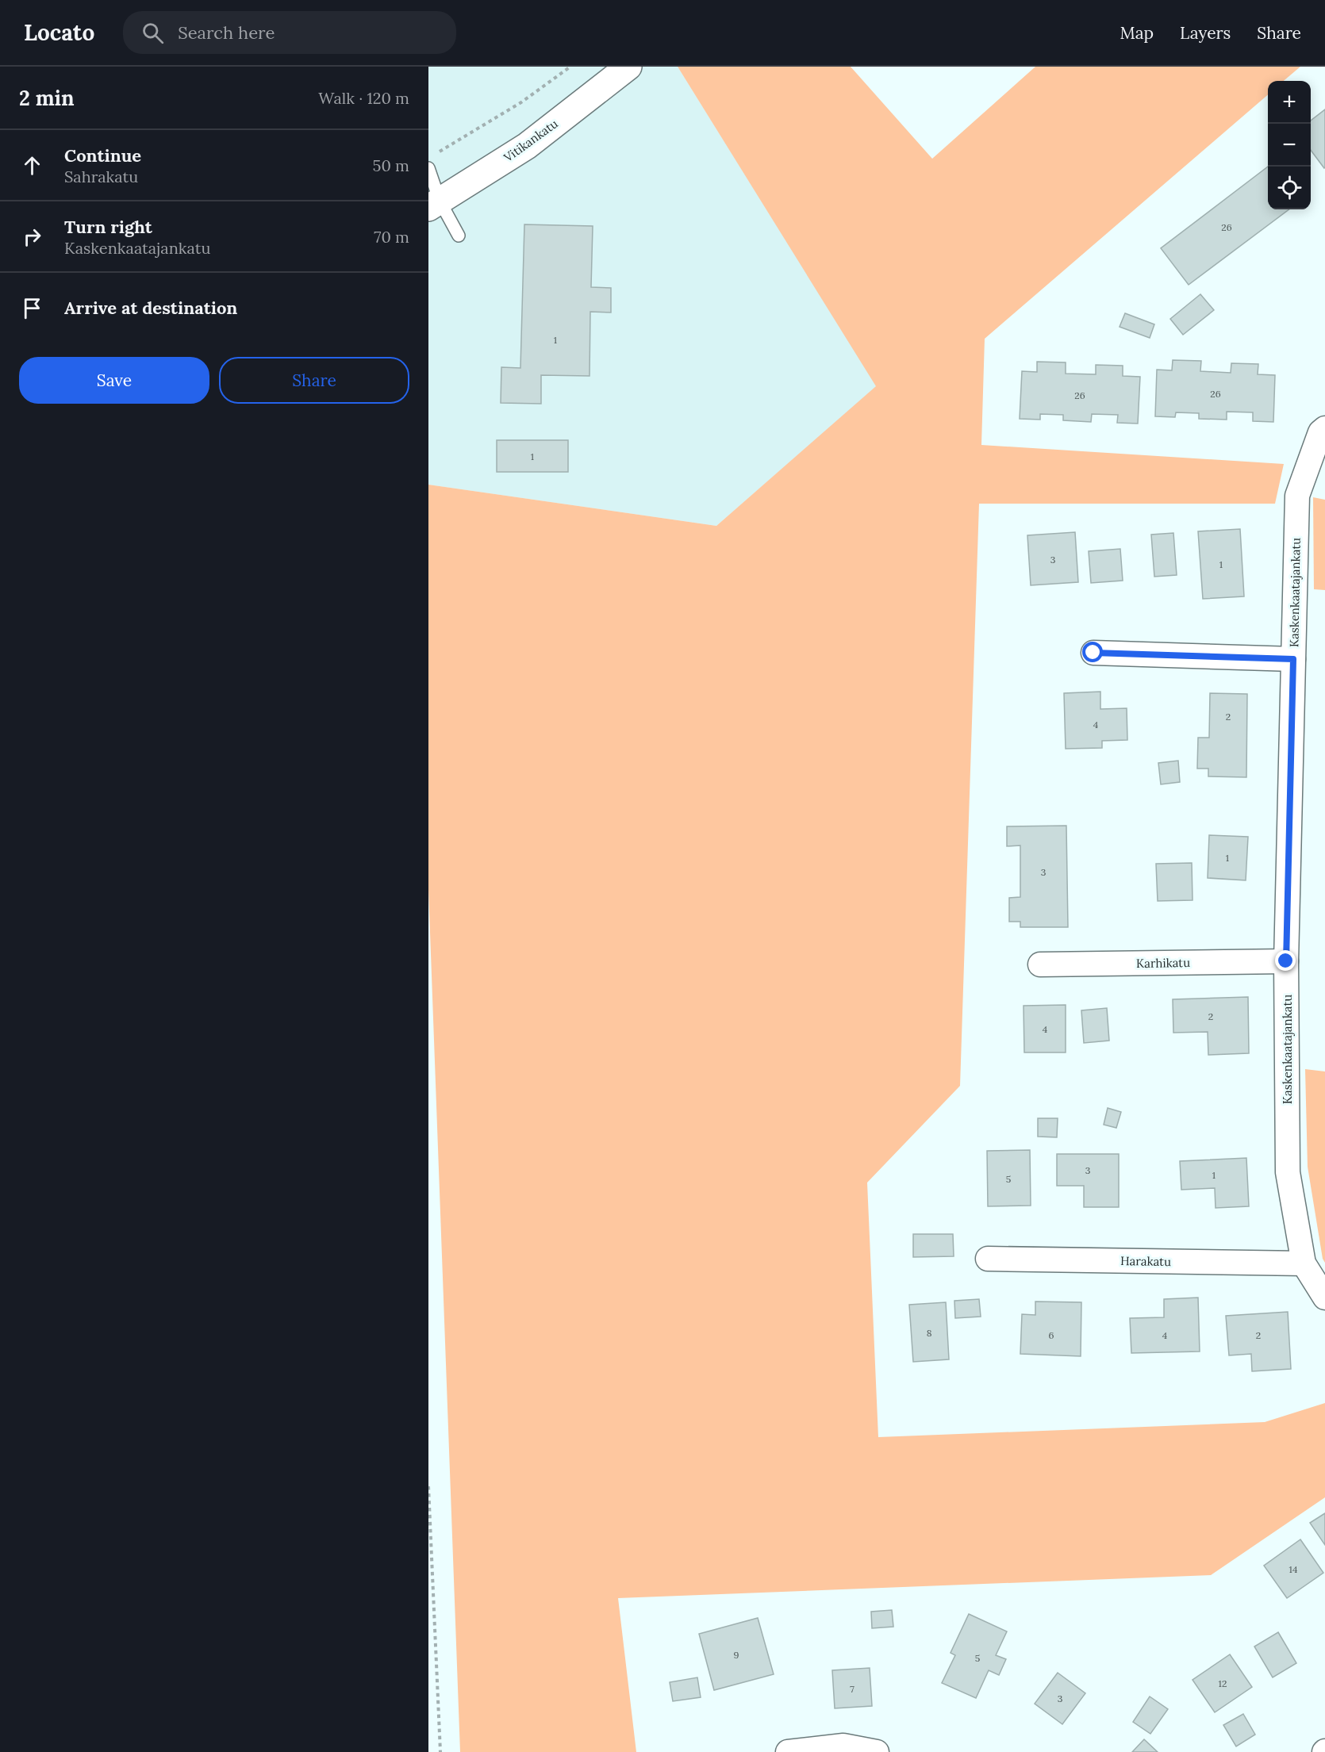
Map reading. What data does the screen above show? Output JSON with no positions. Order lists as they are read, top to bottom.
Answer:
{
  "streets": {
    "street": [
      "Vitikankatu",
      "Kaskenkaatajankatu",
      "Karhikatu",
      "Harakatu"
    ]
  },
  "crossings": [
    ["Kaskenkaatajankatu", "Karhikatu"],
    ["Kaskenkaatajankatu", "Harakatu"]
  ],
  "house_numbers": [
    "26",
    "1",
    "26",
    "26",
    "1",
    "3",
    "1",
    "2",
    "4",
    "1",
    "3",
    "2",
    "4",
    "3",
    "1",
    "5",
    "8",
    "6",
    "4",
    "2",
    "14",
    "9",
    "5",
    "12",
    "7",
    "3"
  ],
  "page": {
    "header": "Locato",
    "search": "Search here",
    "nav": ["Map", "Layers", "Share"],
    "heading": ["2 min", "Walk · 120 m"],
    "map_buttons": ["+", "−"],
    "list": [
      ["Continue", "Sahrakatu", "50 m"],
      ["Turn right", "Kaskenkaatajankatu", "70 m"],
      "Arrive at destination"
    ],
    "buttons": ["Save", "Share"]
  }
}
